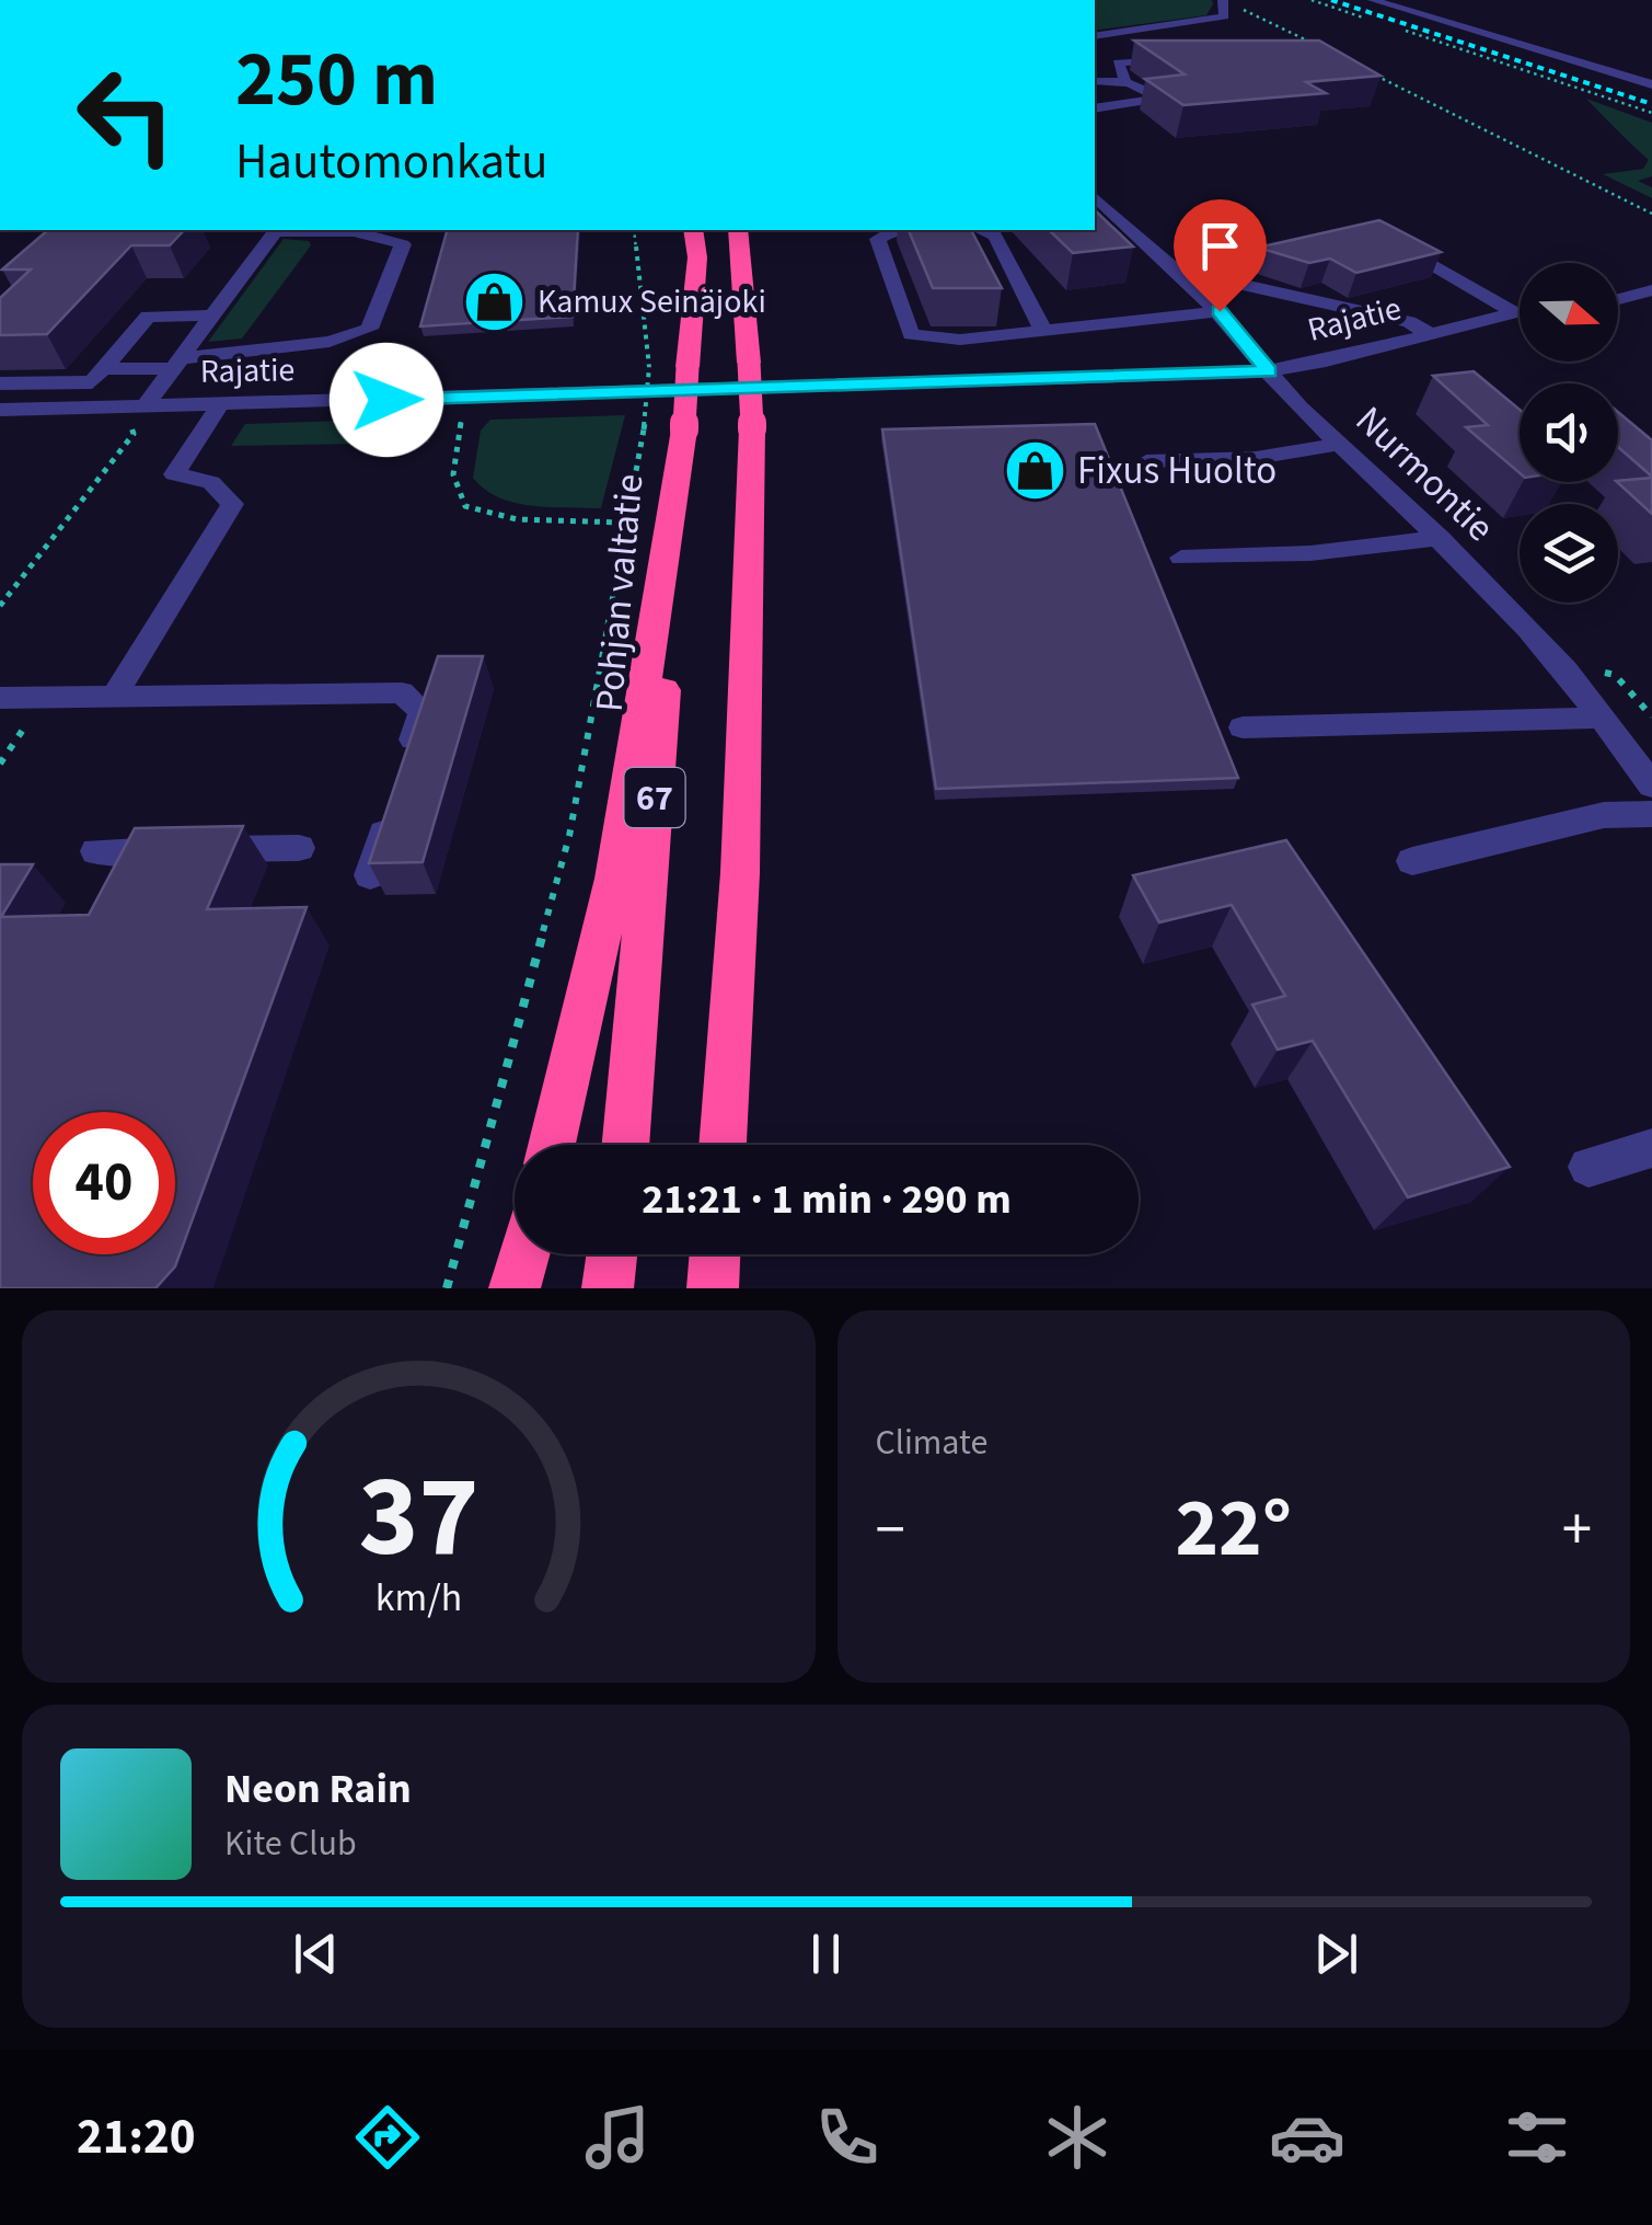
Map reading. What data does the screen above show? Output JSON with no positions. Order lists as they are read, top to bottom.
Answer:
{
  "streets": {
    "highway": ["Pohjan valtatie", "67"],
    "street": ["Rajatie", "Nurmontie"]
  },
  "crossings": [
    ["Rajatie", "Nurmontie"]
  ],
  "places": {
    "shop": ["Kamux Seinäjoki", "Fixus Huolto"]
  },
  "north": "right",
  "page": {
    "turn": ["250 m", "Hautomonkatu"],
    "limit": "40",
    "trip": "21:21 · 1 min · 290 m",
    "tile": "Climate",
    "heat": ["−", "22°", "+"],
    "song": ["Neon Rain", "Kite Club"],
    "tabs": "21:20",
    "gauge": ["37", "km/h"]
  }
}
